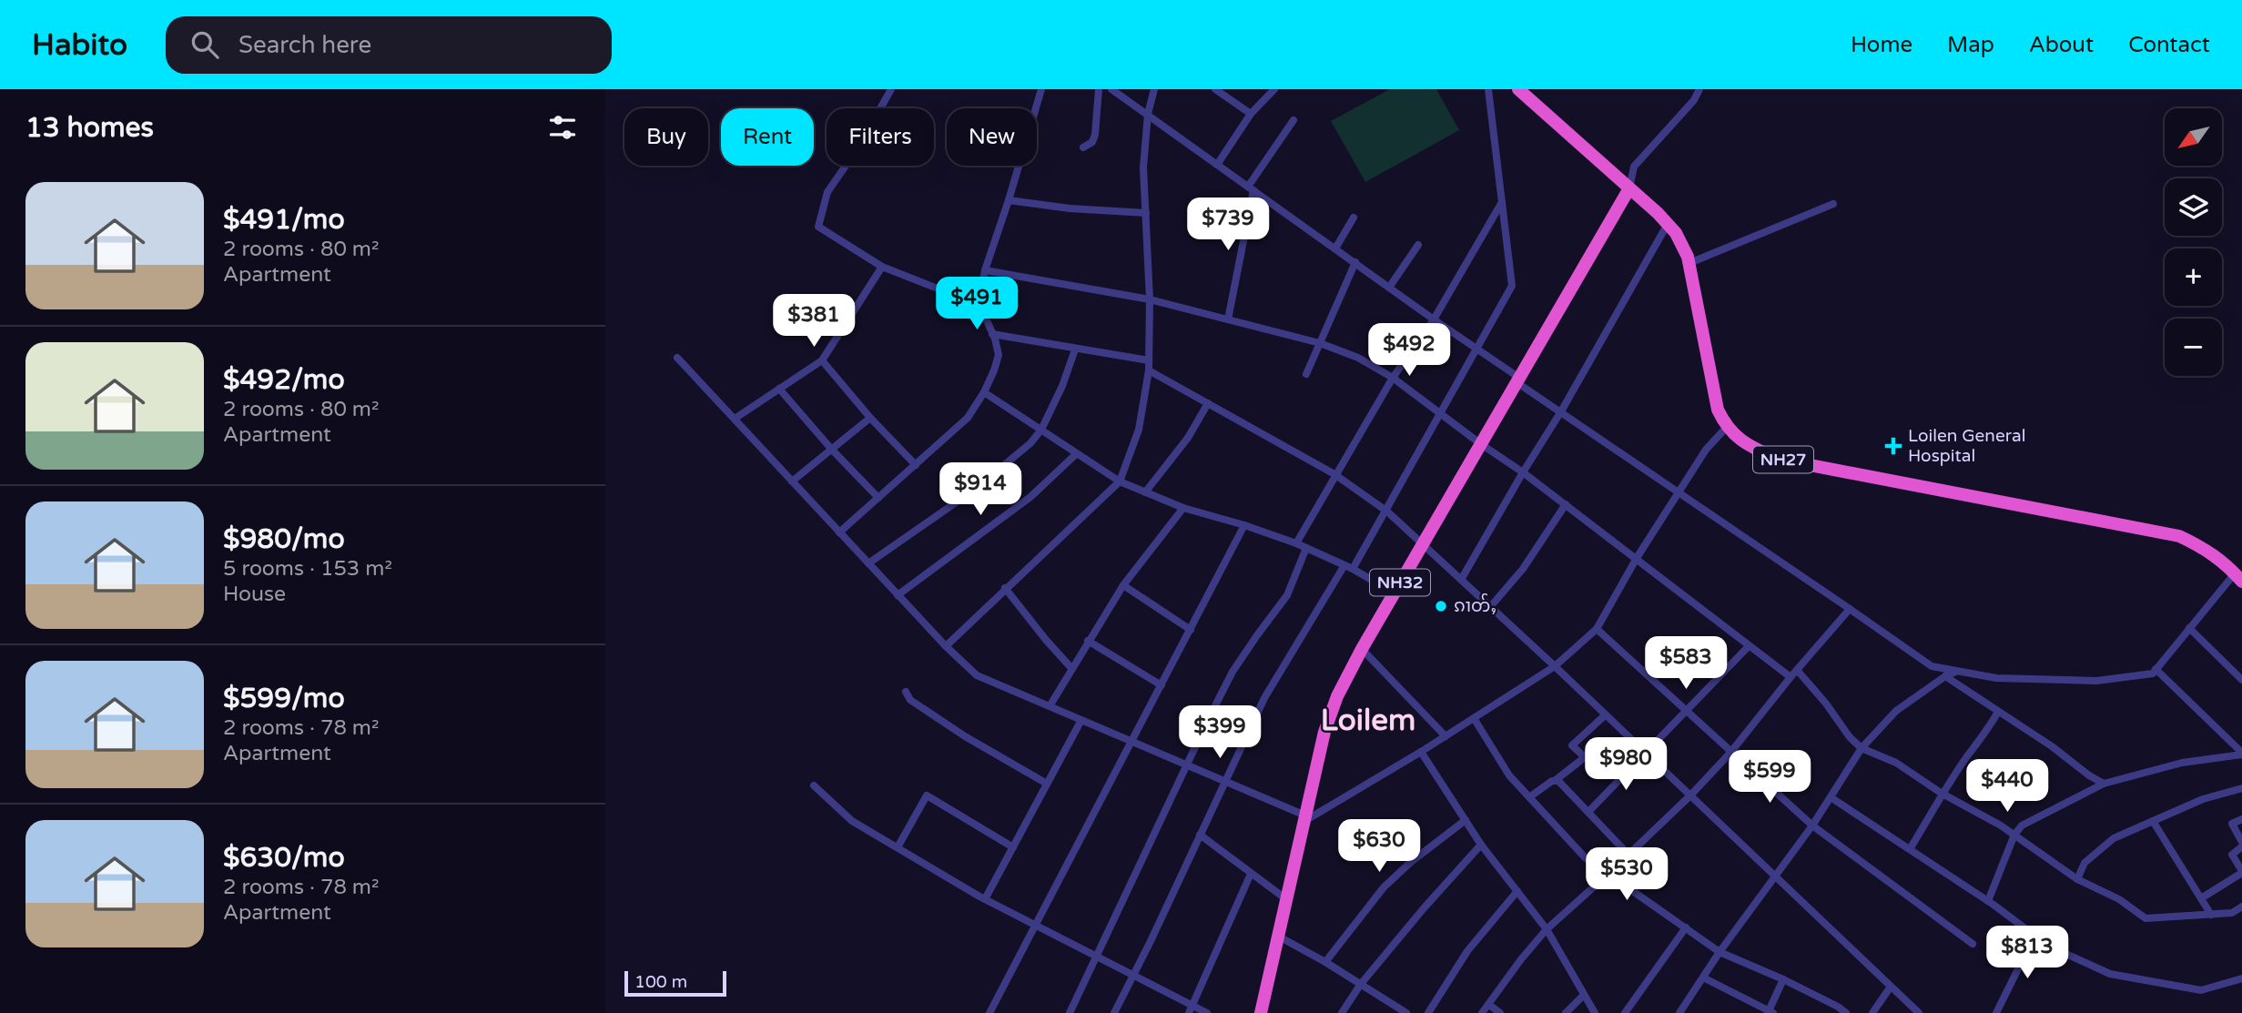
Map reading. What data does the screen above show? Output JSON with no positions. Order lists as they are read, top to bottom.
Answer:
{
  "streets": {
    "highway": ["NH27", "NH32"]
  },
  "districts": ["Loilem"],
  "places": {
    "health": ["Loilen General Hospital"],
    "other": ["ၵၢတ်ႇ"]
  },
  "scale_bar": "100 m",
  "north": "bottom left",
  "page": {
    "header": "Habito",
    "search": "Search here",
    "nav": [
      "Home",
      "Map",
      "About",
      "Contact"
    ],
    "heading": "13 homes",
    "map_buttons": ["+", "−"],
    "chip": [
      "Buy",
      "Rent",
      "Filters",
      "New"
    ],
    "list": [
      {
        "name": "$491/mo",
        "note": "2 rooms · 80 m² · Apartment"
      },
      {
        "name": "$492/mo",
        "note": "2 rooms · 80 m² · Apartment"
      },
      {
        "name": "$980/mo",
        "note": "5 rooms · 153 m² · House"
      },
      {
        "name": "$599/mo",
        "note": "2 rooms · 78 m² · Apartment"
      },
      {
        "name": "$630/mo",
        "note": "2 rooms · 78 m² · Apartment"
      }
    ],
    "price": [
      "$739",
      "$491",
      "$381",
      "$492",
      "$914",
      "$583",
      "$399",
      "$980",
      "$599",
      "$440",
      "$630",
      "$530",
      "$813"
    ],
    "scale": "100 m"
  }
}
